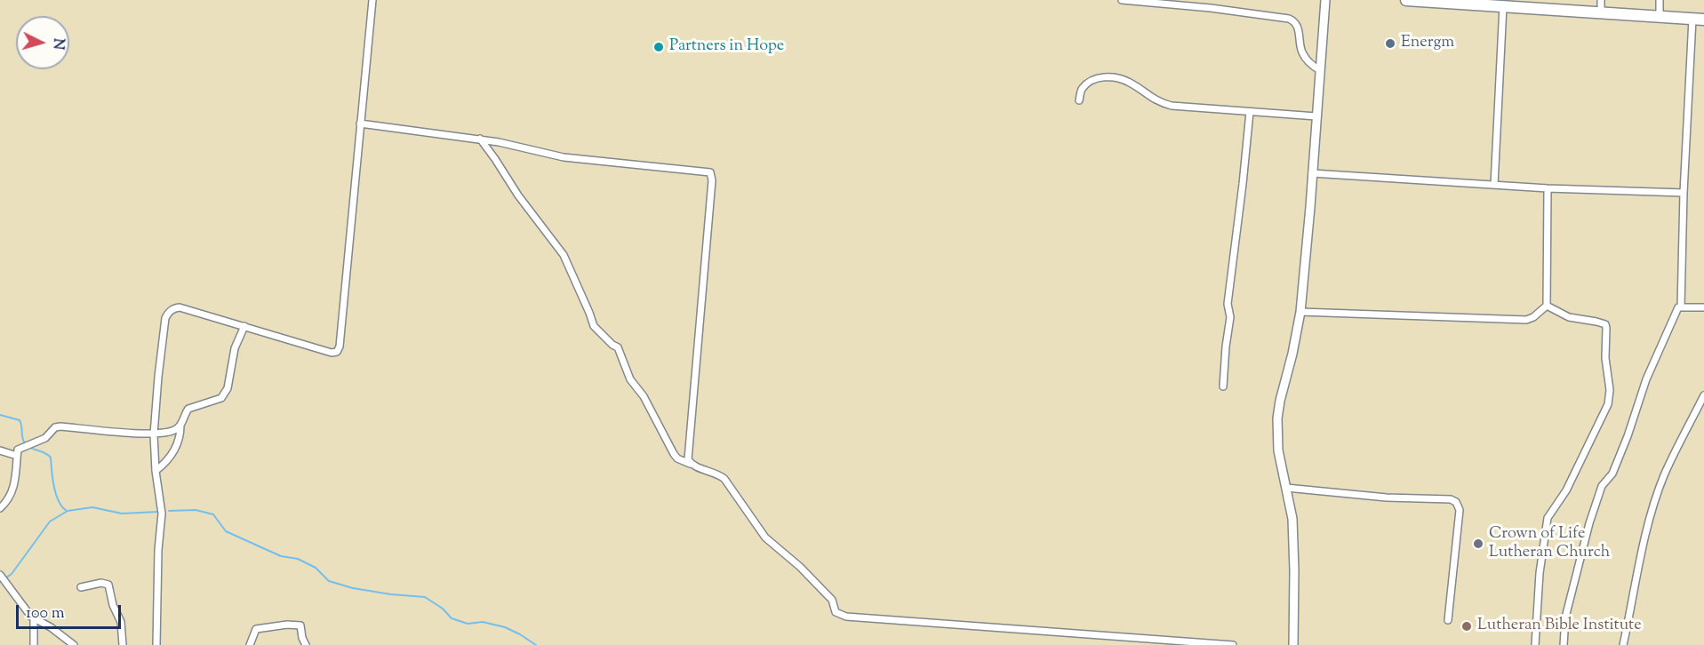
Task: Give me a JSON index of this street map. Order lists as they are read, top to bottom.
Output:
{
  "places": [
    "Energm",
    "Partners in Hope",
    "Crown of Life Lutheran Church",
    "Lutheran Bible Institute"
  ],
  "scale_bar": "100 m",
  "north": "right"
}
